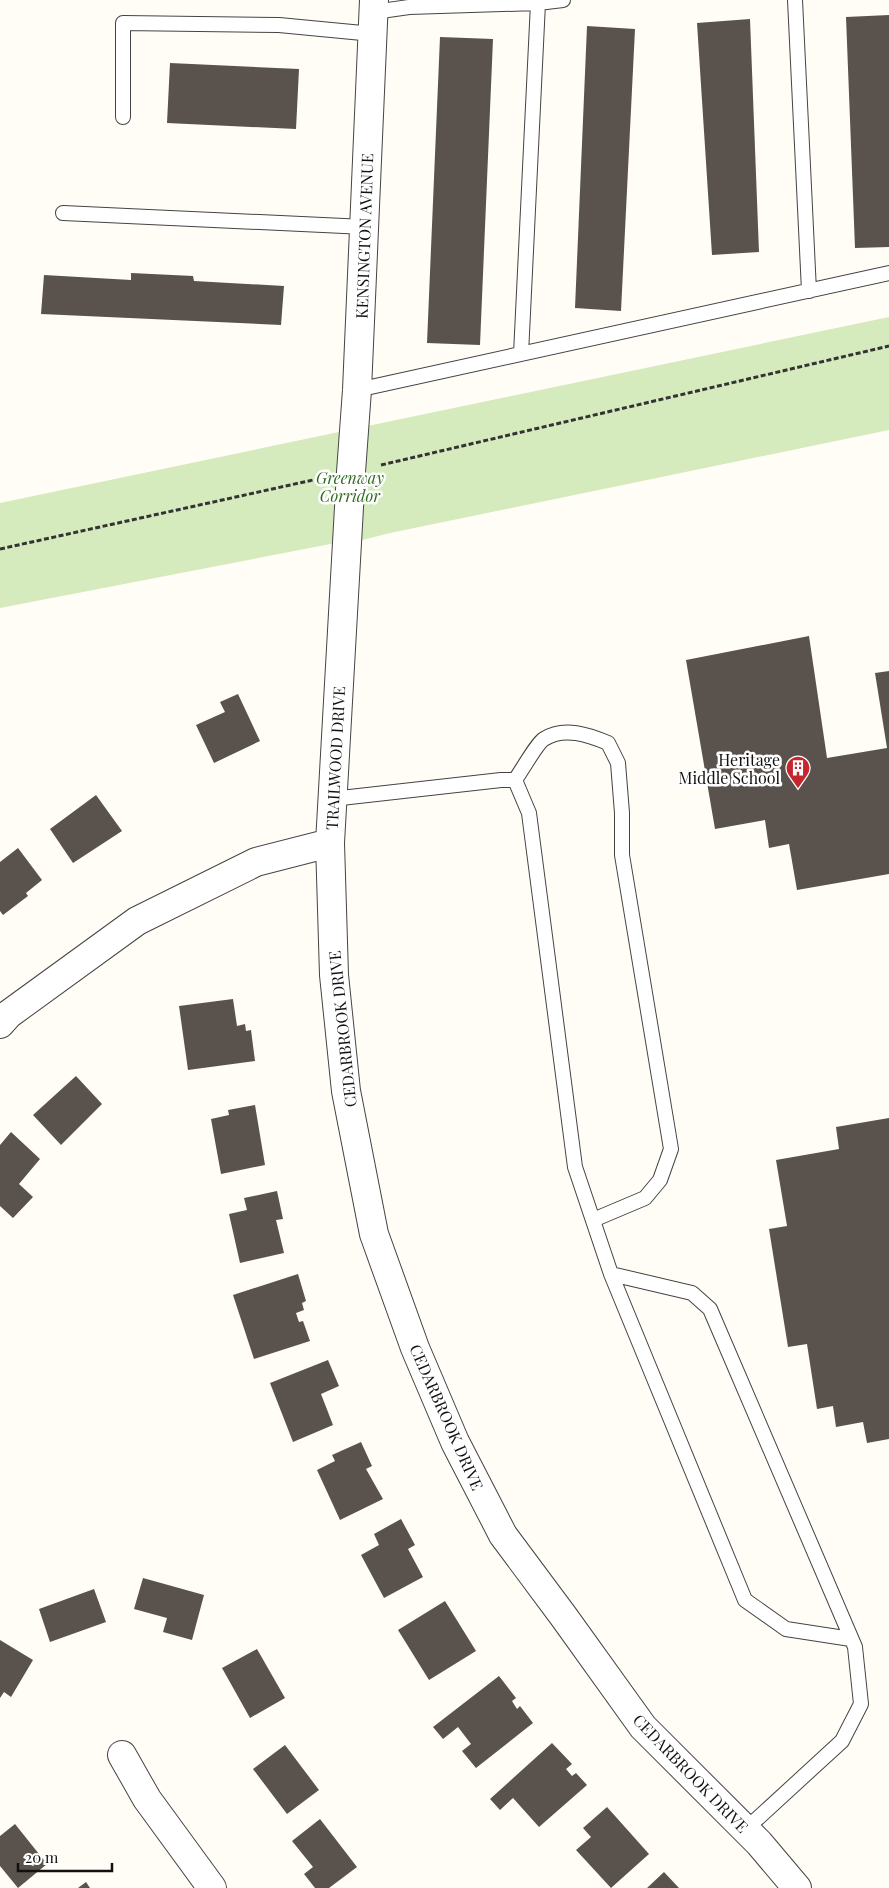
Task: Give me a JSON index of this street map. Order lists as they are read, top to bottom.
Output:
{
  "streets": {
    "street": ["KENSINGTON AVENUE", "TRAILWOOD DRIVE", "CEDARBROOK DRIVE"]
  },
  "crossings": [
    ["KENSINGTON AVENUE", "TRAILWOOD DRIVE"],
    ["TRAILWOOD DRIVE", "CEDARBROOK DRIVE"]
  ],
  "parks": ["Greenway Corridor"],
  "places": {
    "building": ["Heritage Middle School"]
  },
  "scale_bar": "20 m"
}
